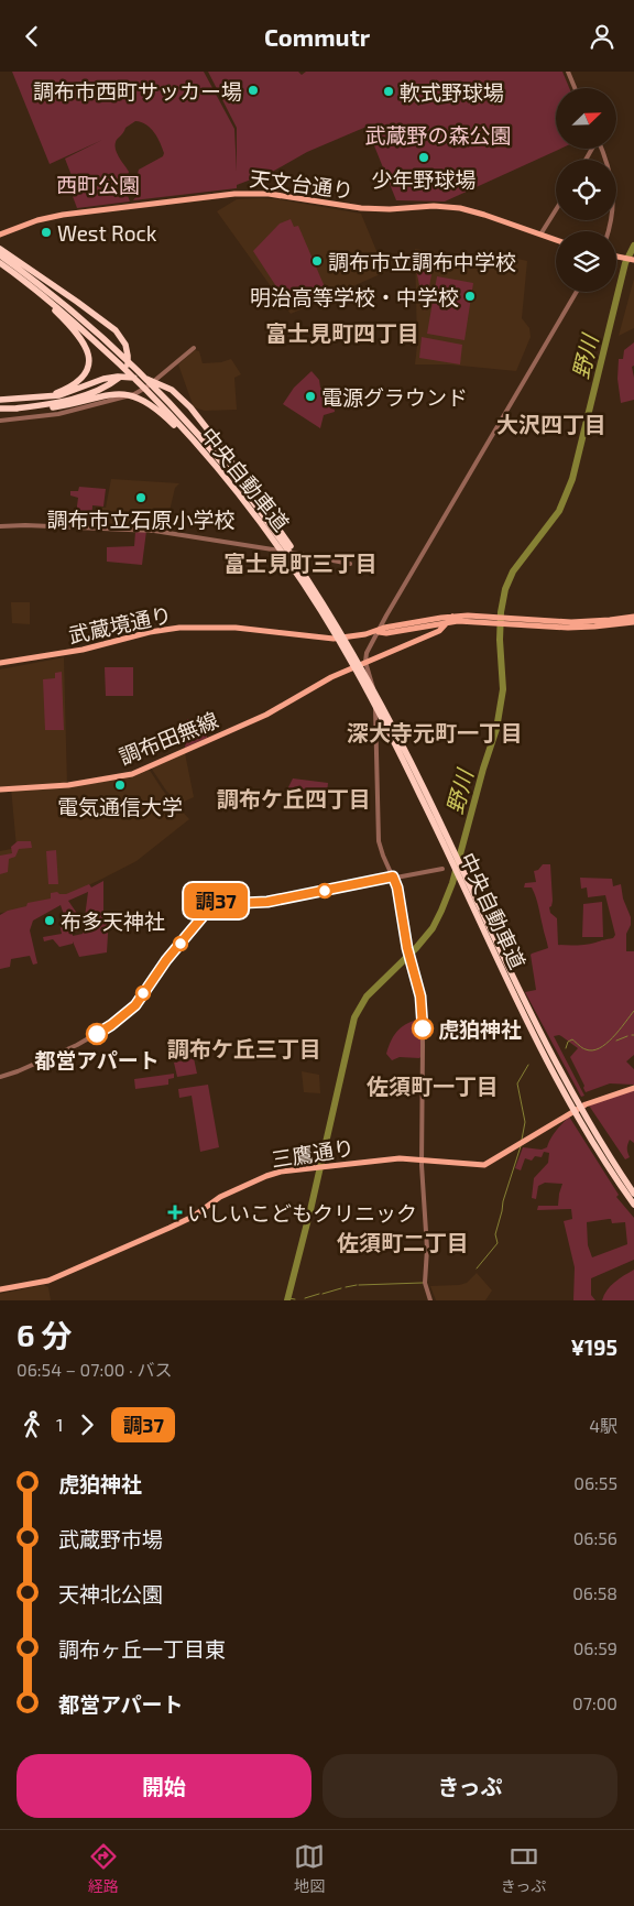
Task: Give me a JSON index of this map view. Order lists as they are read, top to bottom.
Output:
{
  "streets": {
    "highway": ["中央自動車道"],
    "main road": [
      "天文台通り",
      "武蔵境通り",
      "調布田無線",
      "三鷹通り"
    ]
  },
  "crossings": [
    ["中央自動車道", "調布田無線"],
    ["武蔵境通り", "調布田無線"]
  ],
  "districts": [
    "富士見町四丁目",
    "大沢四丁目",
    "富士見町三丁目",
    "深大寺元町一丁目",
    "調布ケ丘四丁目",
    "調布ケ丘三丁目",
    "佐須町一丁目",
    "佐須町二丁目"
  ],
  "water": ["野川"],
  "parks": ["武蔵野の森公園", "西町公園"],
  "places": {
    "other": [
      "調布市西町サッカー場",
      "軟式野球場",
      "少年野球場",
      "West Rock",
      "調布市立調布中学校",
      "明治高等学校・中学校",
      "電源グラウンド",
      "調布市立石原小学校",
      "電気通信大学",
      "布多天神社",
      "虎狛神社",
      "都営アパート"
    ],
    "health": ["いしいこどもクリニック"]
  },
  "lines": ["bus line 調37"],
  "north": "top right",
  "page": {
    "header": "Commutr",
    "on_map": "調37",
    "heading": ["6 分", "06:54 – 07:00 · バス", "¥195"],
    "legs": ["1", "調37", "4駅"],
    "list": [
      {
        "name": "虎狛神社",
        "value": "06:55"
      },
      {
        "name": "武蔵野市場",
        "value": "06:56"
      },
      {
        "name": "天神北公園",
        "value": "06:58"
      },
      {
        "name": "調布ヶ丘一丁目東",
        "value": "06:59"
      },
      {
        "name": "都営アパート",
        "value": "07:00"
      }
    ],
    "buttons": ["開始", "きっぷ"],
    "tabs": ["経路", "地図", "きっぷ"]
  }
}
